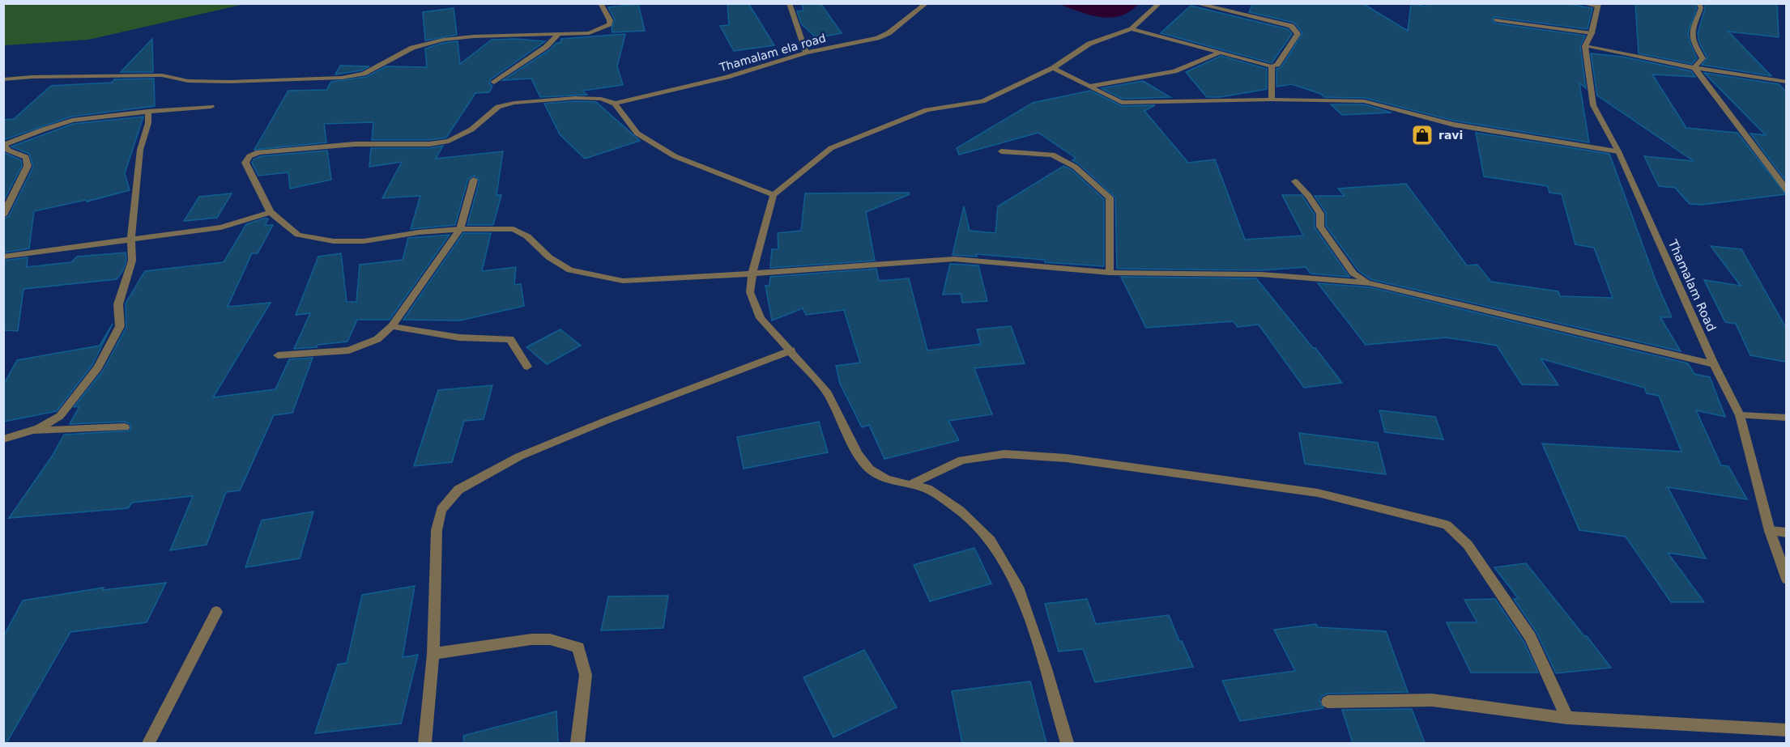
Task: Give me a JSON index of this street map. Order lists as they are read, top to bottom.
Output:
{
  "streets": {
    "street": ["Thamalam ela road", "Thamalam Road"]
  },
  "places": {
    "shop": ["ravi"]
  }
}
